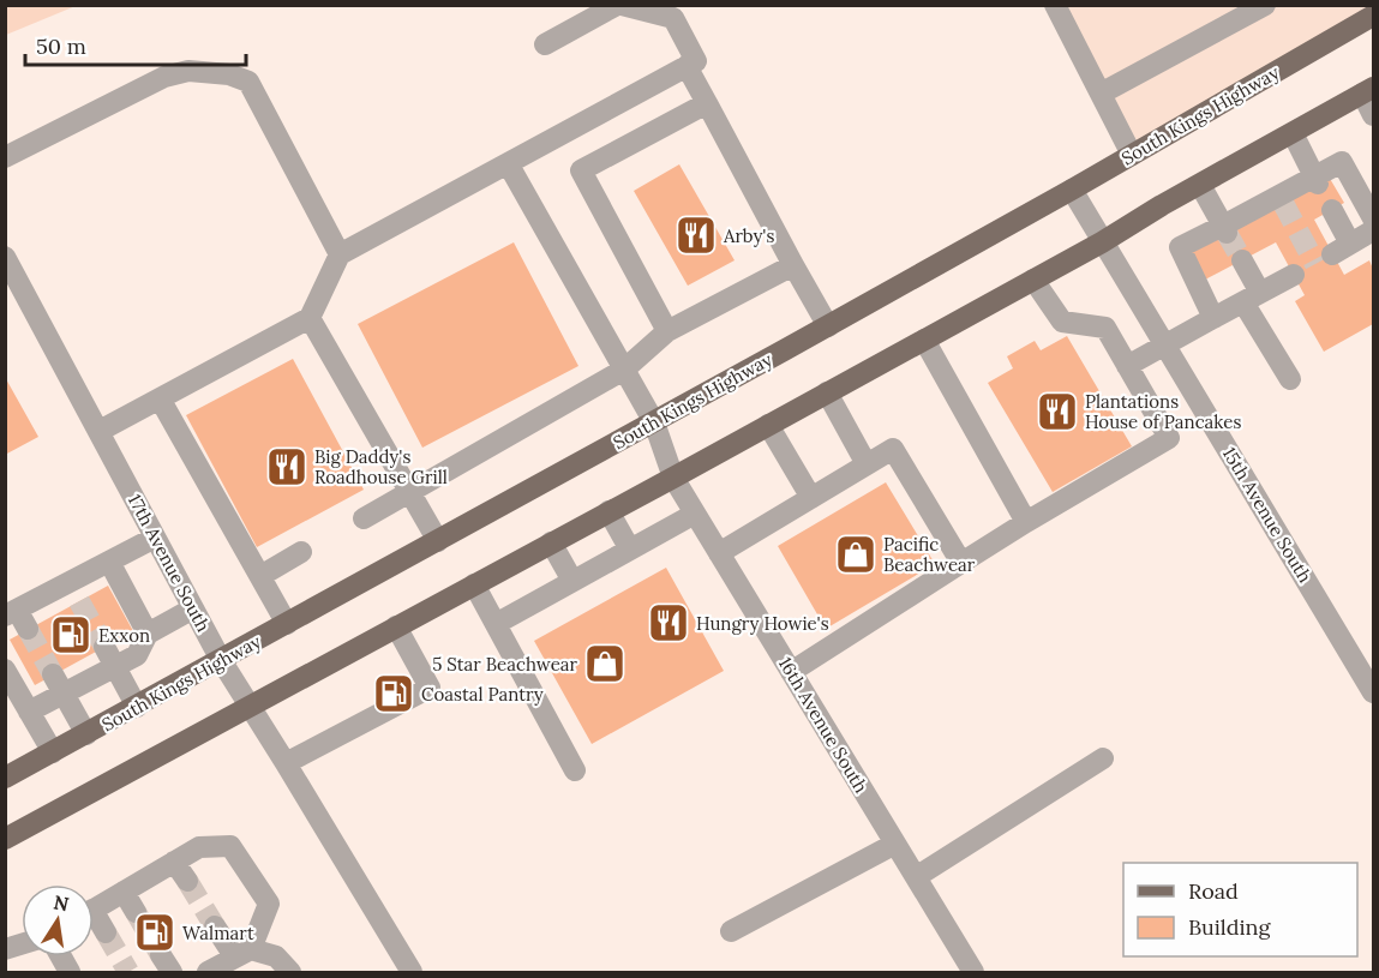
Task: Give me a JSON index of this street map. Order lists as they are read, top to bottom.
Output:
{
  "streets": {
    "main road": ["South Kings Highway"],
    "street": ["15th Avenue South", "17th Avenue South", "16th Avenue South"]
  },
  "crossings": [
    ["South Kings Highway", "15th Avenue South"],
    ["South Kings Highway", "17th Avenue South"],
    ["South Kings Highway", "16th Avenue South"]
  ],
  "places": {
    "restaurant": [
      "Arby's",
      "Plantations House of Pancakes",
      "Big Daddy's Roadhouse Grill",
      "Hungry Howie's"
    ],
    "shop": ["Pacific Beachwear", "5 Star Beachwear"],
    "fuel station": ["Exxon", "Coastal Pantry", "Walmart"]
  },
  "legend": ["Road", "Building"],
  "scale_bar": "50 m",
  "north": "top"
}
